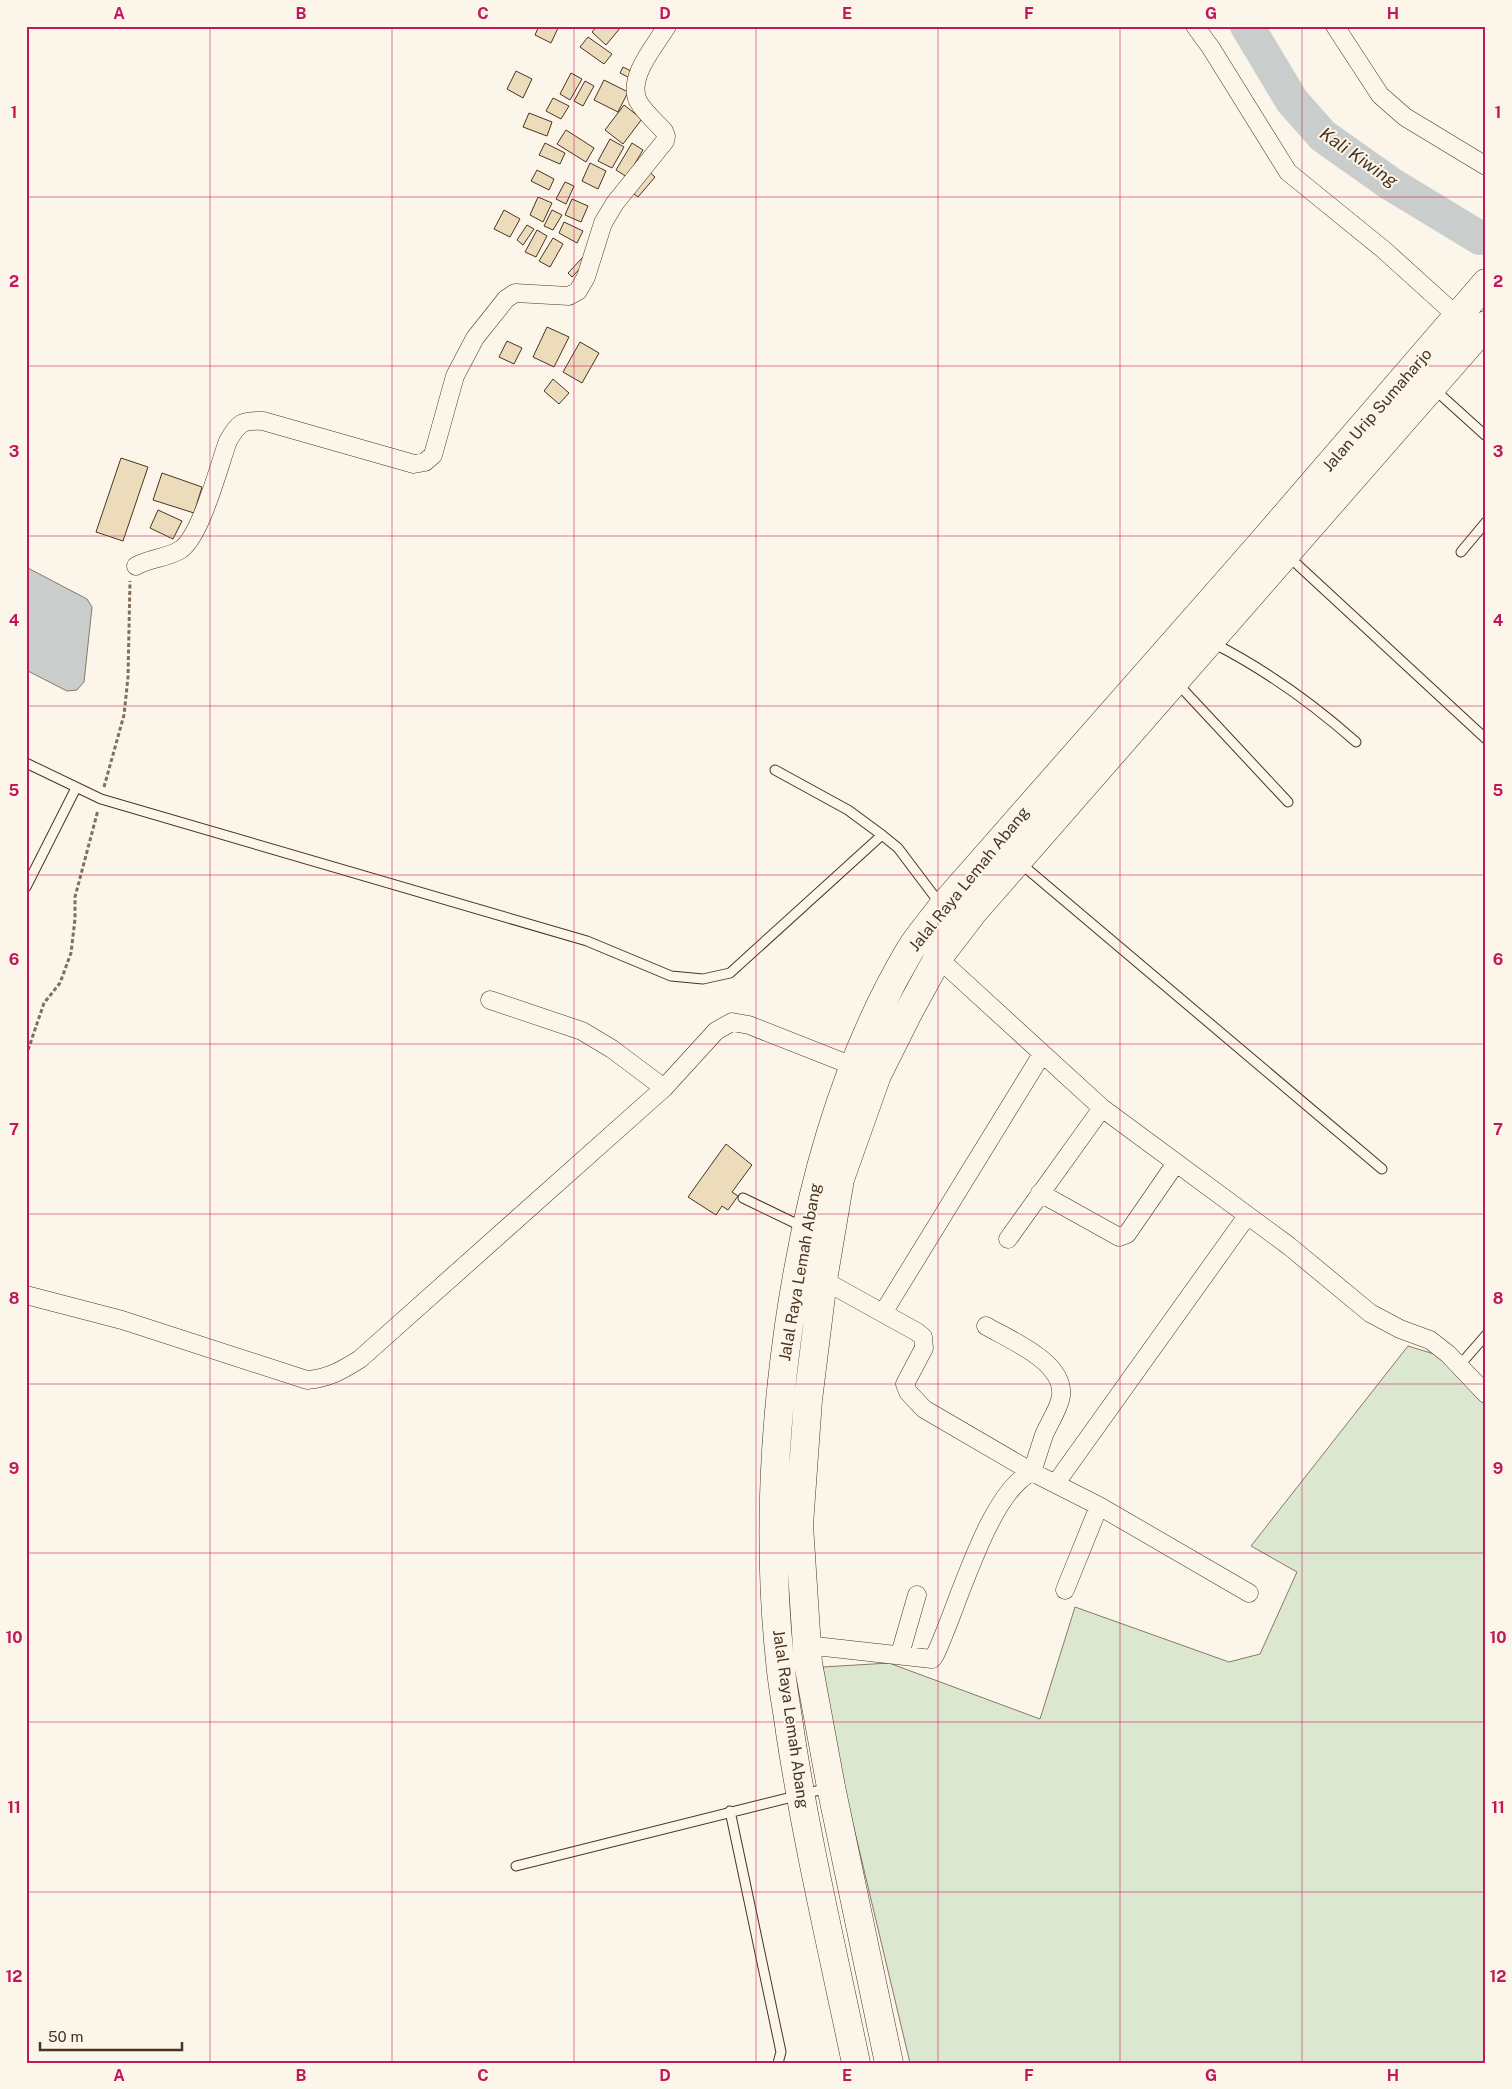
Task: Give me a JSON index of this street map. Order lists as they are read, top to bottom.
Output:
{
  "streets": {
    "highway": ["Jalan Urip Sumaharjo", "Jalal Raya Lemah Abang"]
  },
  "crossings": [
    ["Jalan Urip Sumaharjo", "Jalal Raya Lemah Abang"]
  ],
  "water": ["Kali Kiwing"],
  "scale_bar": "50 m",
  "grid": {
    "columns": [
      "A",
      "B",
      "C",
      "D",
      "E",
      "F",
      "G",
      "H"
    ],
    "rows": [
      "1",
      "2",
      "3",
      "4",
      "5",
      "6",
      "7",
      "8",
      "9",
      "10",
      "11",
      "12"
    ]
  }
}
